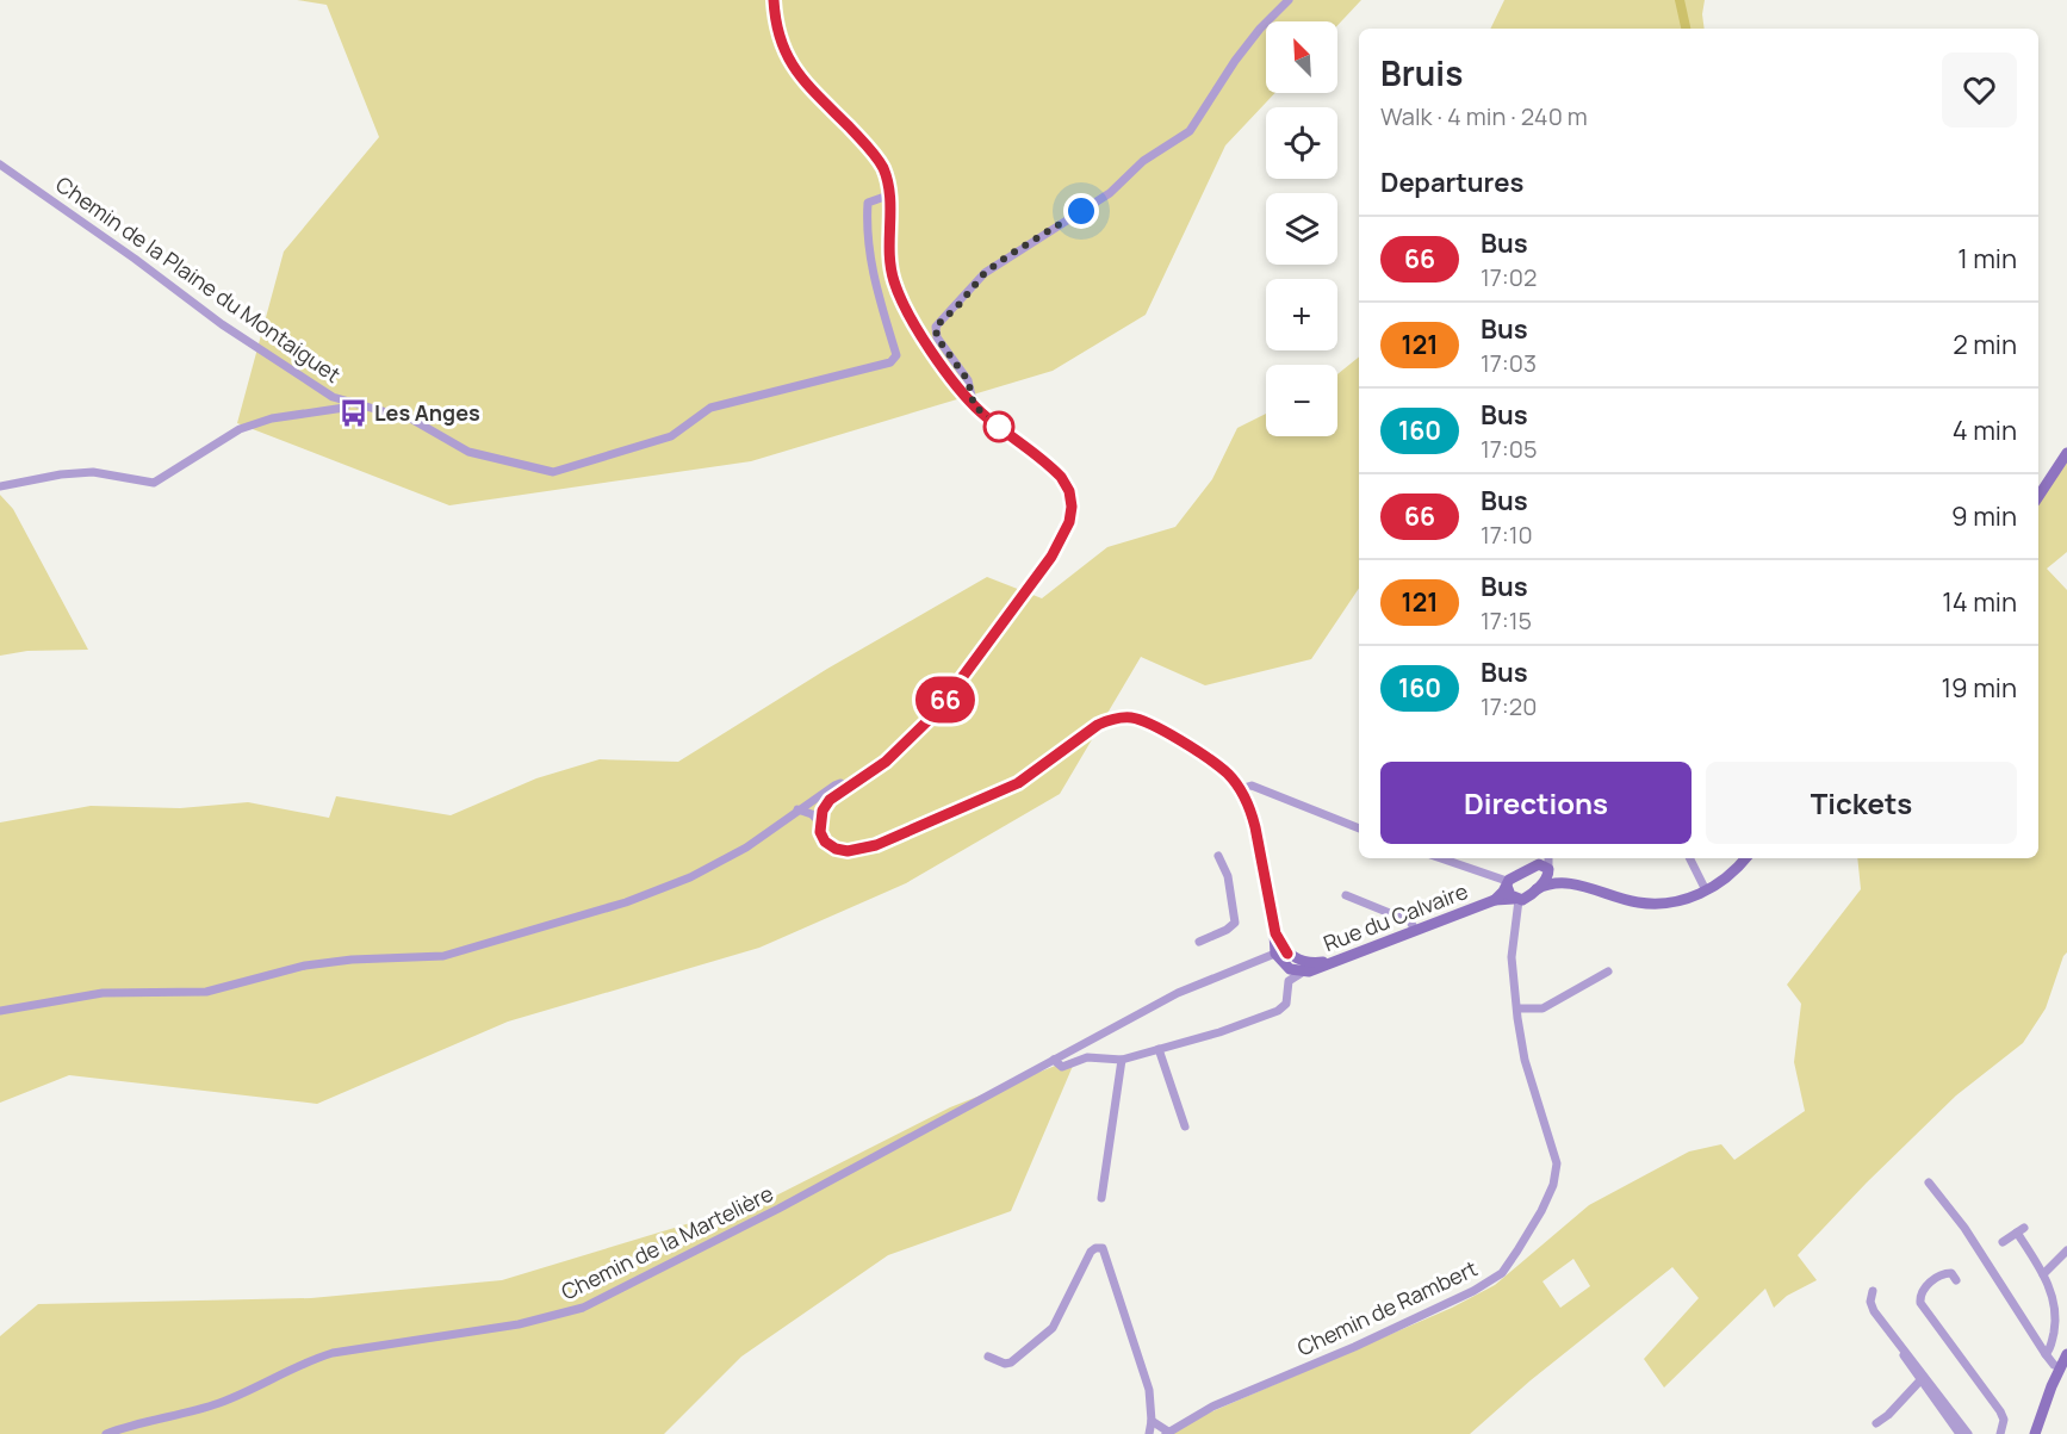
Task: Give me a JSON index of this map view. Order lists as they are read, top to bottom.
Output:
{
  "streets": {
    "street": [
      "Chemin de la Plaine du Montaiguet",
      "Rue du Calvaire",
      "Chemin de la Martelière",
      "Chemin de Rambert"
    ]
  },
  "crossings": [
    ["Rue du Calvaire", "Chemin de la Martelière"],
    ["Rue du Calvaire", "Chemin de Rambert"]
  ],
  "places": {
    "bus stop": ["Les Anges"]
  },
  "lines": ["bus line 66"],
  "north": "top left",
  "page": {
    "on_map": "66",
    "map_buttons": ["+", "−"],
    "heading": [
      ["Bruis", "Walk · 4 min · 240 m"],
      "Departures"
    ],
    "list": [
      {
        "mark": "66",
        "name": "Bus",
        "note": "17:02",
        "value": "1 min"
      },
      {
        "mark": "121",
        "name": "Bus",
        "note": "17:03",
        "value": "2 min"
      },
      {
        "mark": "160",
        "name": "Bus",
        "note": "17:05",
        "value": "4 min"
      },
      {
        "mark": "66",
        "name": "Bus",
        "note": "17:10",
        "value": "9 min"
      },
      {
        "mark": "121",
        "name": "Bus",
        "note": "17:15",
        "value": "14 min"
      },
      {
        "mark": "160",
        "name": "Bus",
        "note": "17:20",
        "value": "19 min"
      }
    ],
    "buttons": ["Directions", "Tickets"]
  }
}
